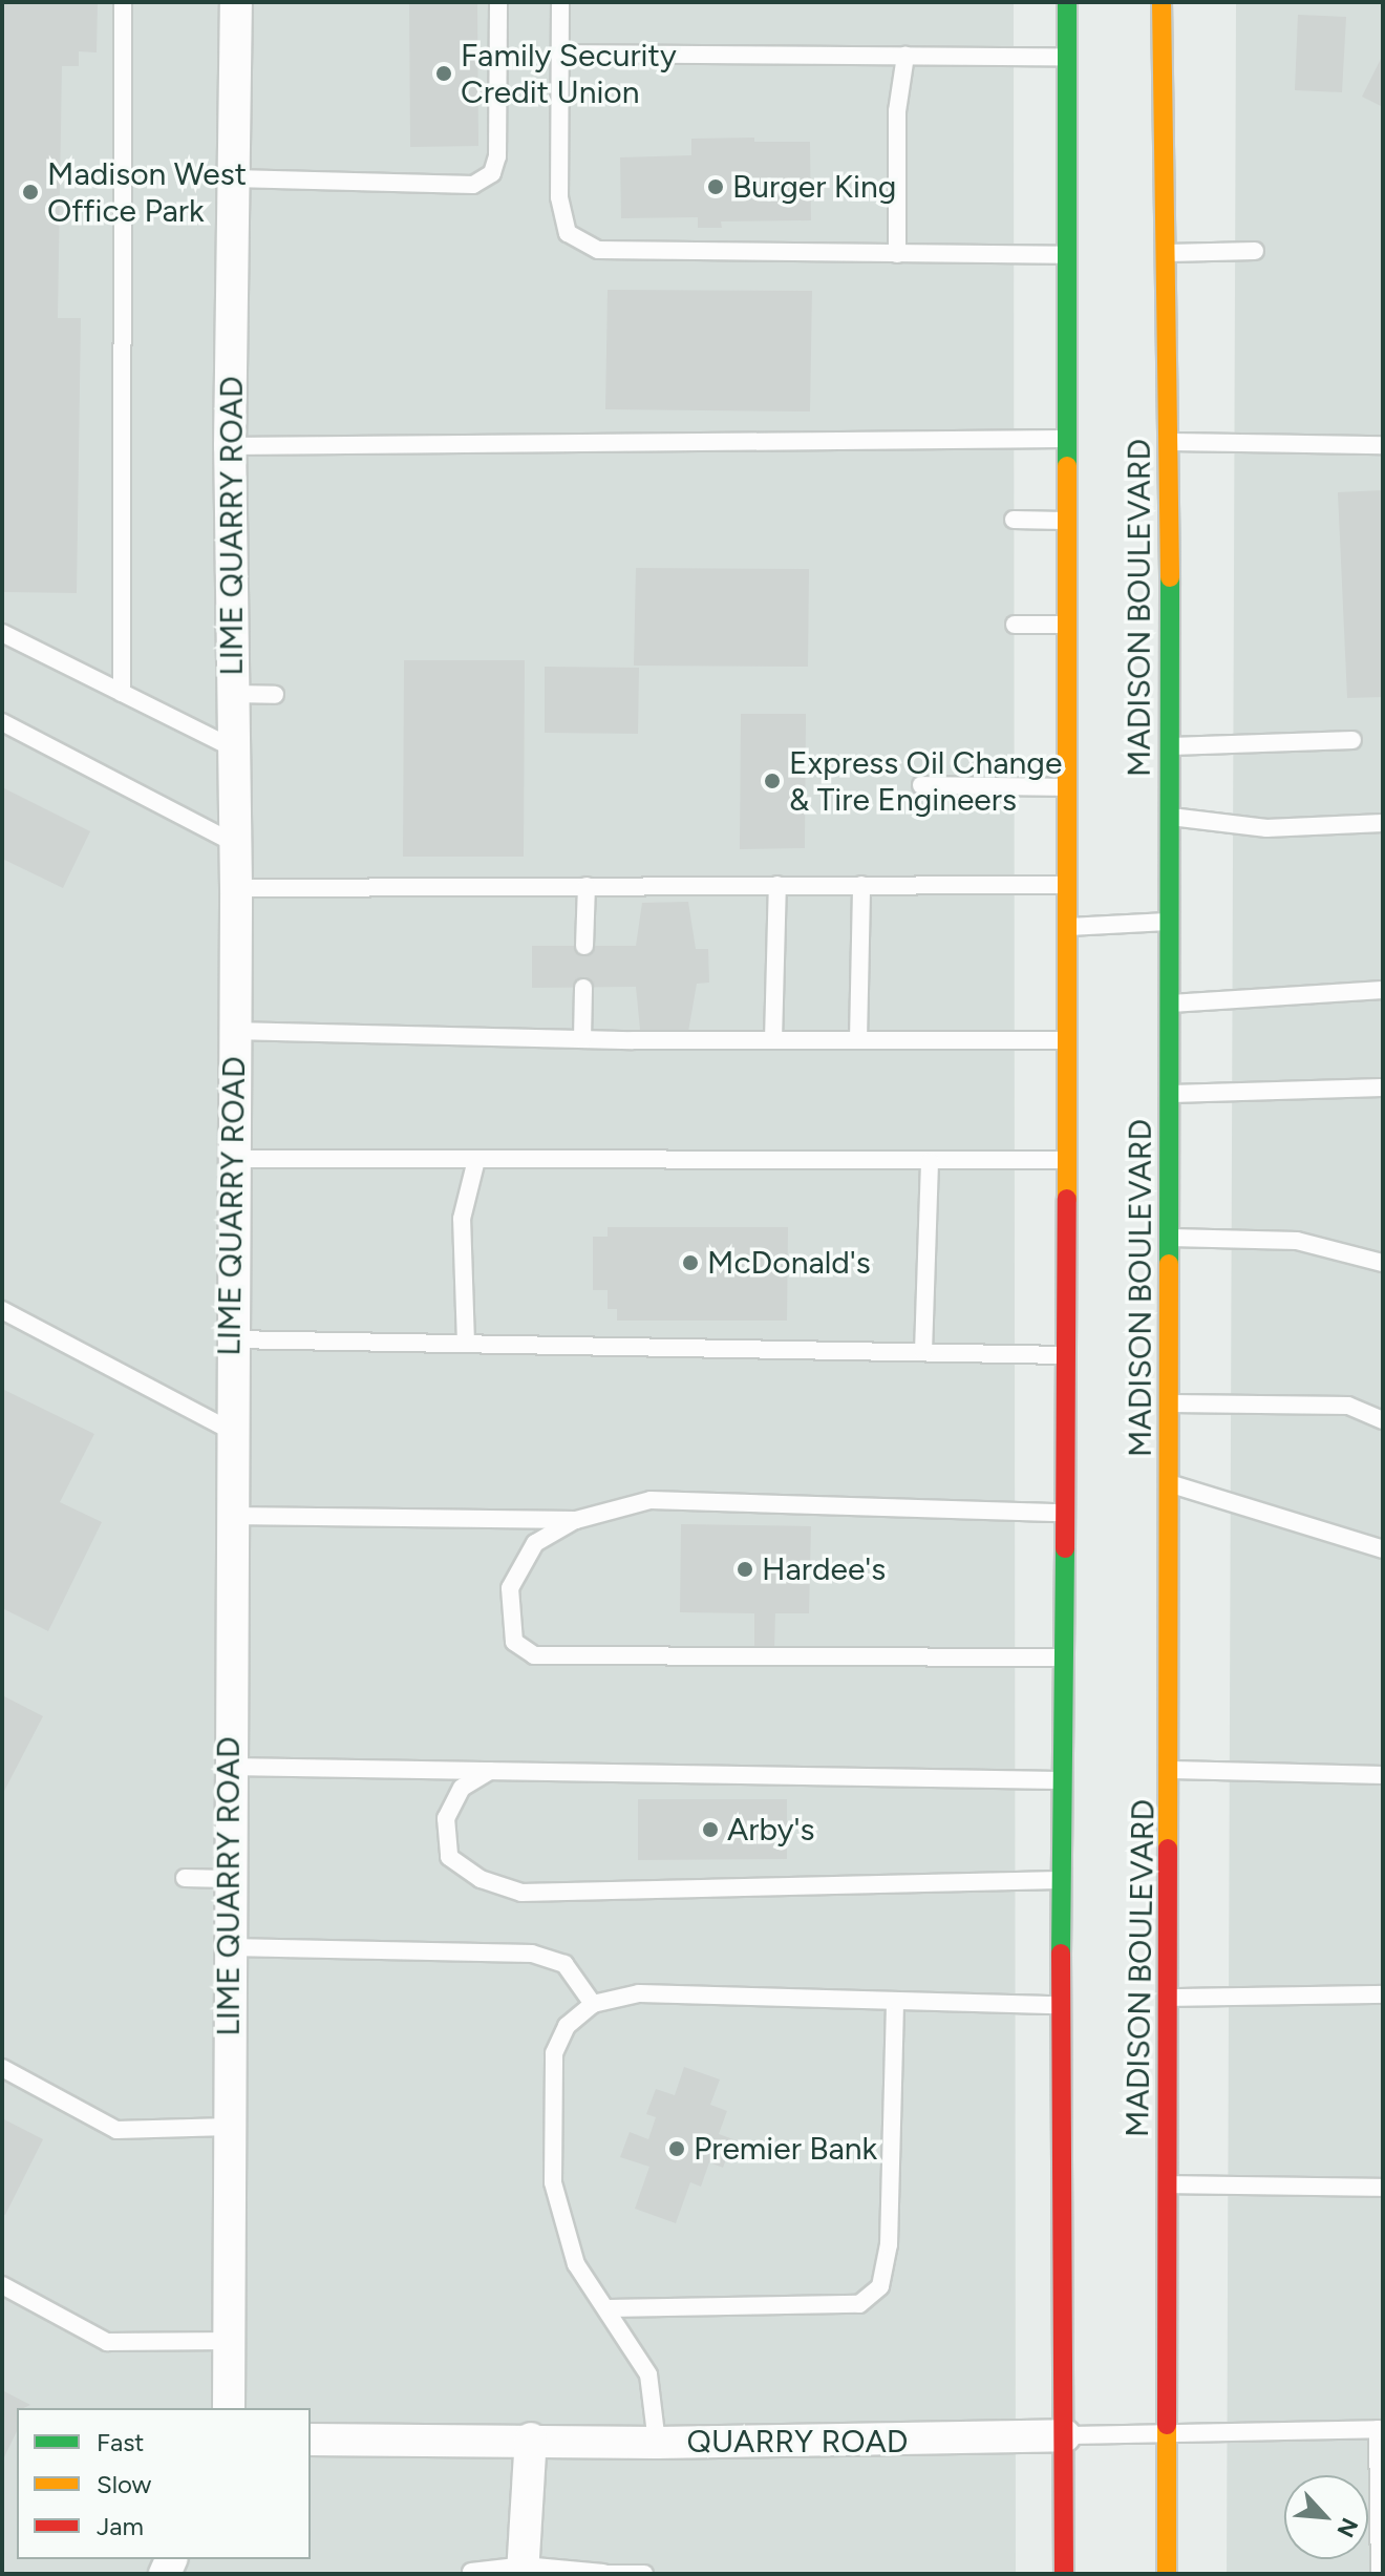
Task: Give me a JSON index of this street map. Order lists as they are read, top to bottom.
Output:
{
  "streets": {
    "main road": ["MADISON BOULEVARD"],
    "street": ["LIME QUARRY ROAD", "QUARRY ROAD"]
  },
  "places": [
    "Family Security Credit Union",
    "Burger King",
    "Madison West Office Park",
    "Express Oil Change & Tire Engineers",
    "McDonald's",
    "Hardee's",
    "Arby's",
    "Premier Bank"
  ],
  "legend": ["Fast", "Slow", "Jam"],
  "north": "bottom right"
}
